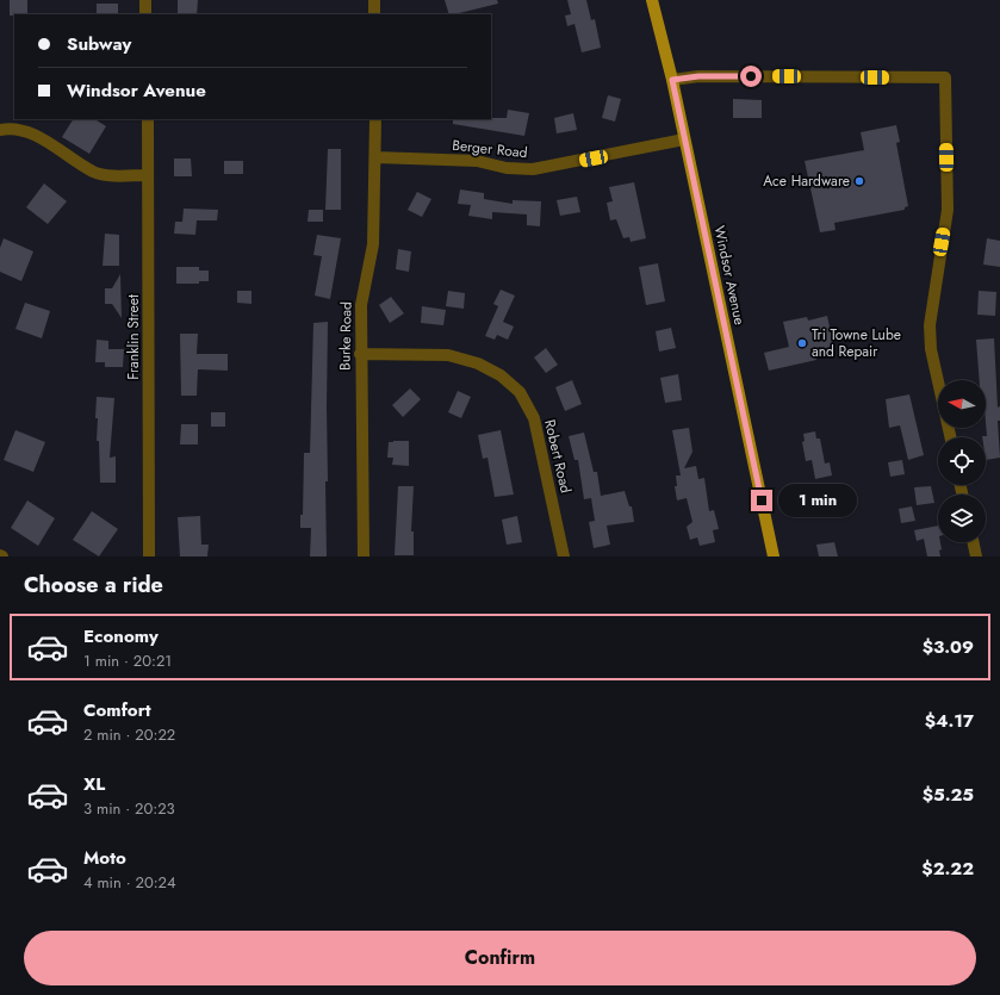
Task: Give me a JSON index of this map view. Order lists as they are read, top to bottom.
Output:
{
  "streets": {
    "main road": ["Windsor Avenue"],
    "street": [
      "Berger Road",
      "Burke Road",
      "Franklin Street",
      "Robert Road"
    ]
  },
  "crossings": [
    ["Berger Road", "Windsor Avenue"],
    ["Berger Road", "Burke Road"],
    ["Burke Road", "Robert Road"]
  ],
  "places": ["Ace Hardware", "Tri Towne Lube and Repair"],
  "north": "left",
  "page": {
    "banner": ["Subway", "Windsor Avenue"],
    "bubble": "1 min",
    "heading": "Choose a ride",
    "list": [
      {
        "name": "Economy",
        "note": "1 min · 20:21",
        "value": "$3.09"
      },
      {
        "name": "Comfort",
        "note": "2 min · 20:22",
        "value": "$4.17"
      },
      {
        "name": "XL",
        "note": "3 min · 20:23",
        "value": "$5.25"
      },
      {
        "name": "Moto",
        "note": "4 min · 20:24",
        "value": "$2.22"
      }
    ],
    "buttons": "Confirm"
  }
}
